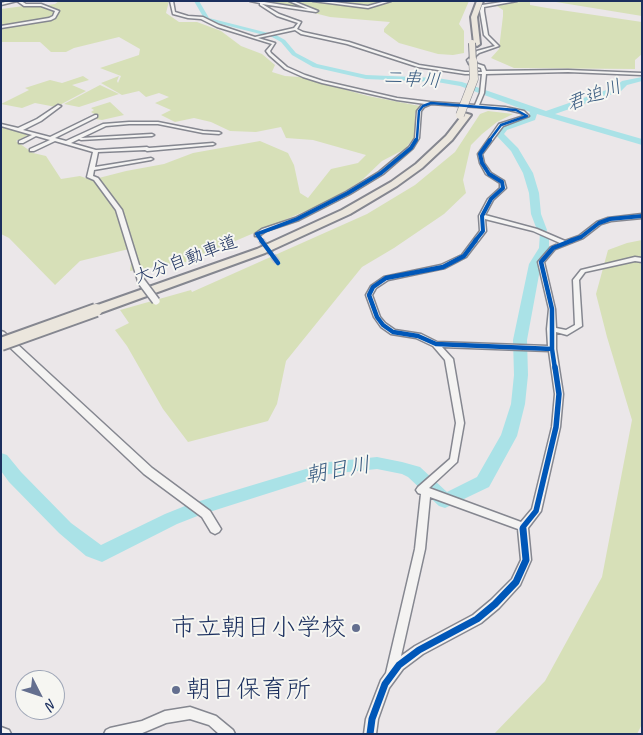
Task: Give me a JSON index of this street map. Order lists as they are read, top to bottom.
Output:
{
  "streets": {
    "highway": ["大分自動車道"]
  },
  "water": ["二串川", "君迫川", "朝日川"],
  "places": ["市立朝日小学校", "朝日保育所"],
  "north": "bottom right"
}
